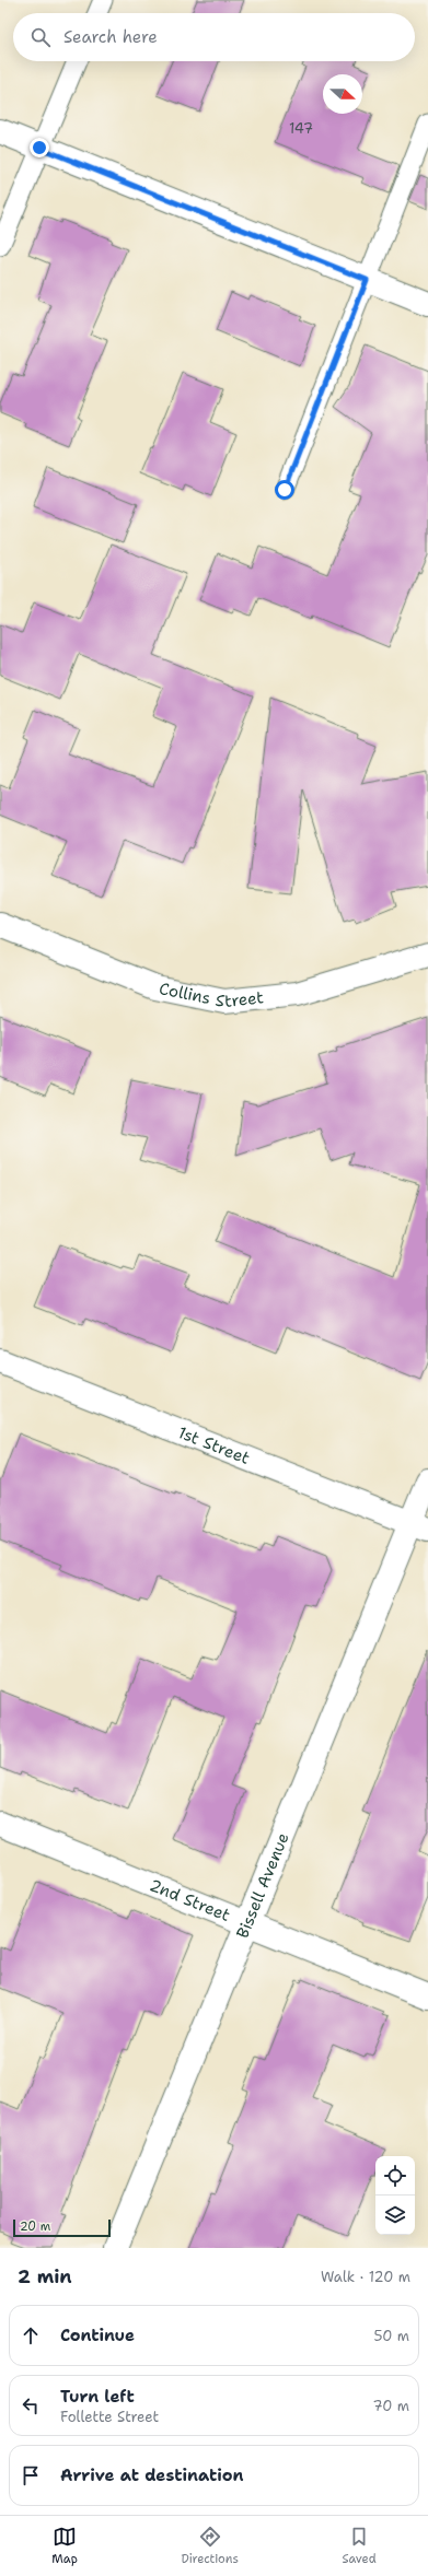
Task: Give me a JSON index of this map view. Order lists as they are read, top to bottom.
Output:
{
  "streets": {
    "street": [
      "Collins Street",
      "1st Street",
      "Bissell Avenue",
      "2nd Street"
    ]
  },
  "crossings": [
    ["1st Street", "Bissell Avenue"],
    ["Bissell Avenue", "2nd Street"]
  ],
  "house_numbers": ["147"],
  "scale_bar": "20 m",
  "north": "right",
  "page": {
    "search": "Search here",
    "scale": "20 m",
    "heading": ["2 min", "Walk · 120 m"],
    "list": [
      ["Continue", "50 m"],
      ["Turn left", "Follette Street", "70 m"],
      "Arrive at destination"
    ],
    "nav": ["Map", "Directions", "Saved"]
  }
}
